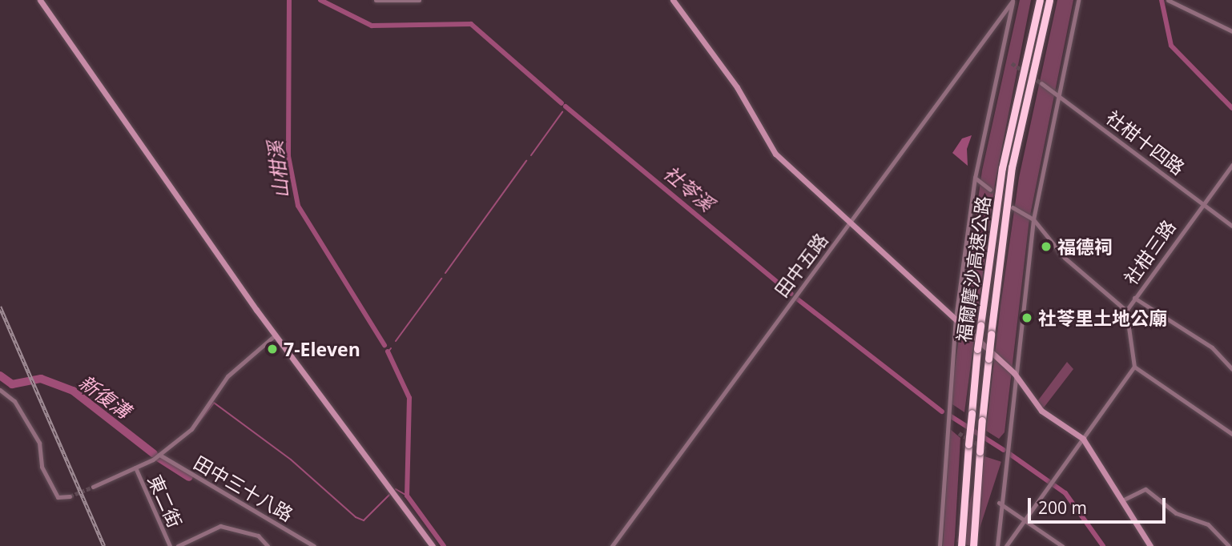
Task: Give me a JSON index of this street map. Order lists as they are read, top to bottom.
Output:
{
  "streets": {
    "highway": ["福爾摩沙高速公路"],
    "street": [
      "社柑十四路",
      "社柑三路",
      "田中五路",
      "田中三十八路",
      "東二街"
    ]
  },
  "crossings": [
    ["社柑十四路", "社柑三路"]
  ],
  "water": ["山柑溪", "社苓溪", "新復溝"],
  "places": ["福德祠", "社苓里土地公廟", "7-Eleven"],
  "scale_bar": "200 m"
}
